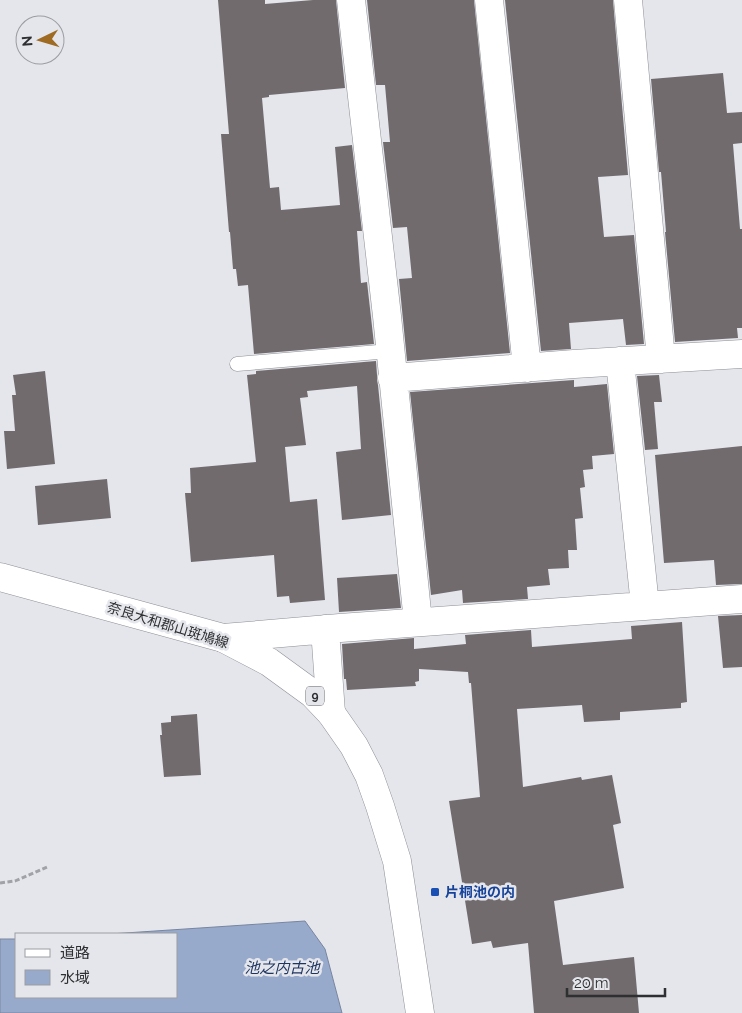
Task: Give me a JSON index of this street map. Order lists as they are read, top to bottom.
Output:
{
  "streets": {
    "street": ["奈良大和郡山斑鳩線", "9"]
  },
  "water": ["池之内古池"],
  "places": {
    "transit": ["片桐池の内"]
  },
  "legend": ["道路", "水域"],
  "scale_bar": "20 m",
  "north": "left"
}
